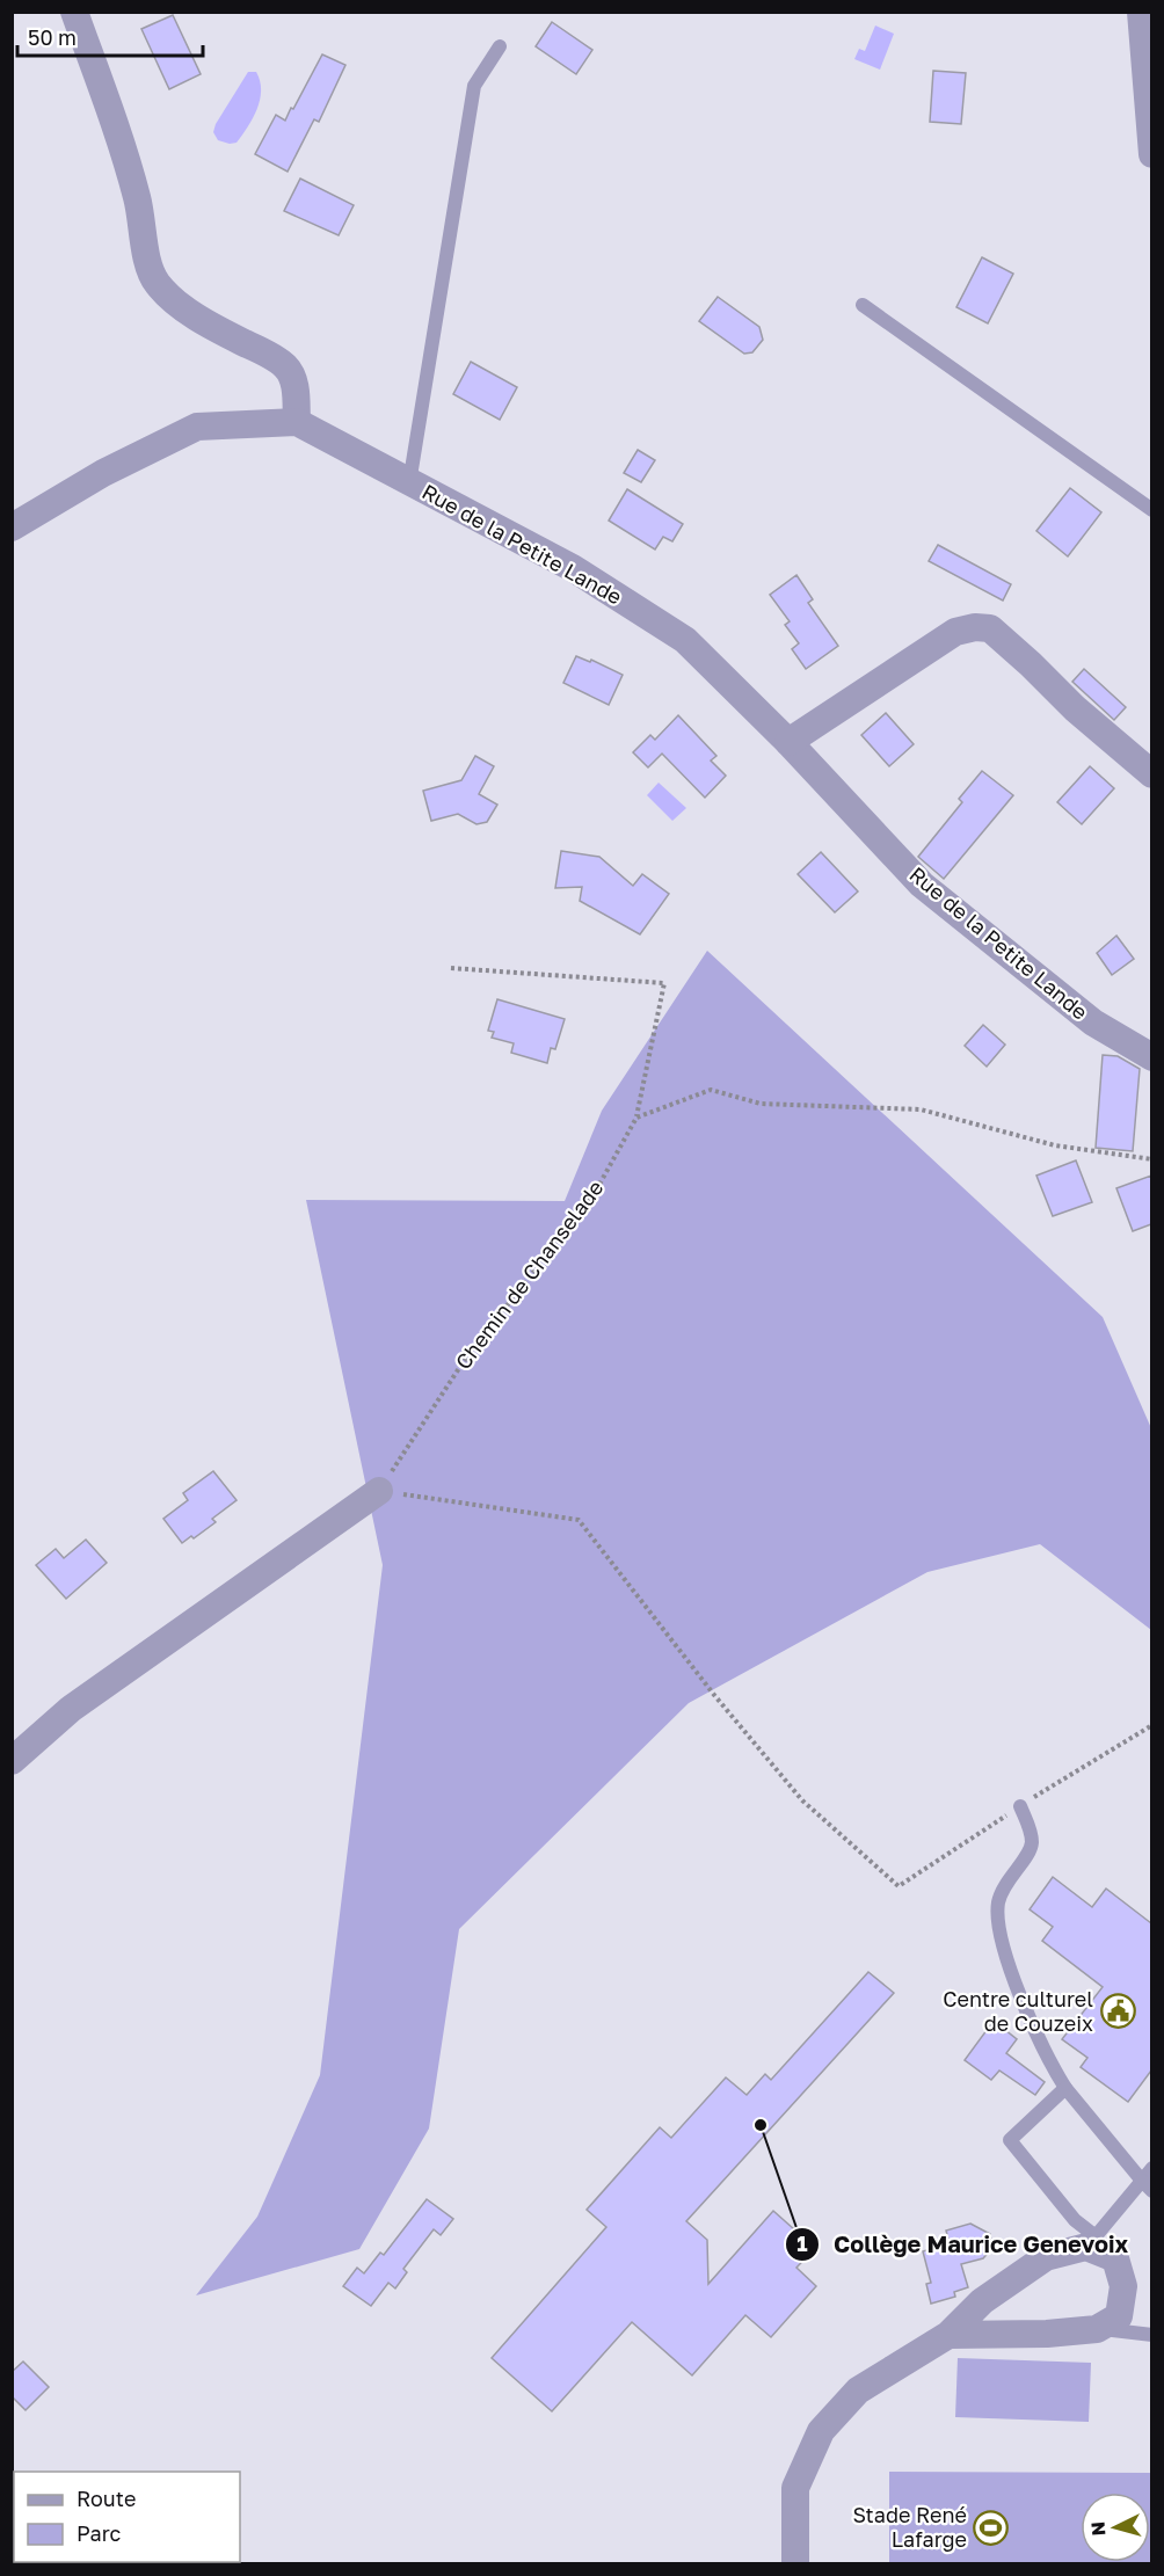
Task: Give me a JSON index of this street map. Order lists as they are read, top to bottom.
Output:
{
  "streets": {
    "street": ["Rue de la Petite Lande"],
    "path": ["Chemin de Chanselade"]
  },
  "places": {
    "public building": ["Centre culturel de Couzeix"],
    "other": ["Collège Maurice Genevoix"],
    "sports": ["Stade René Lafarge"]
  },
  "legend": ["Route", "Parc"],
  "scale_bar": "50 m",
  "north": "left"
}
